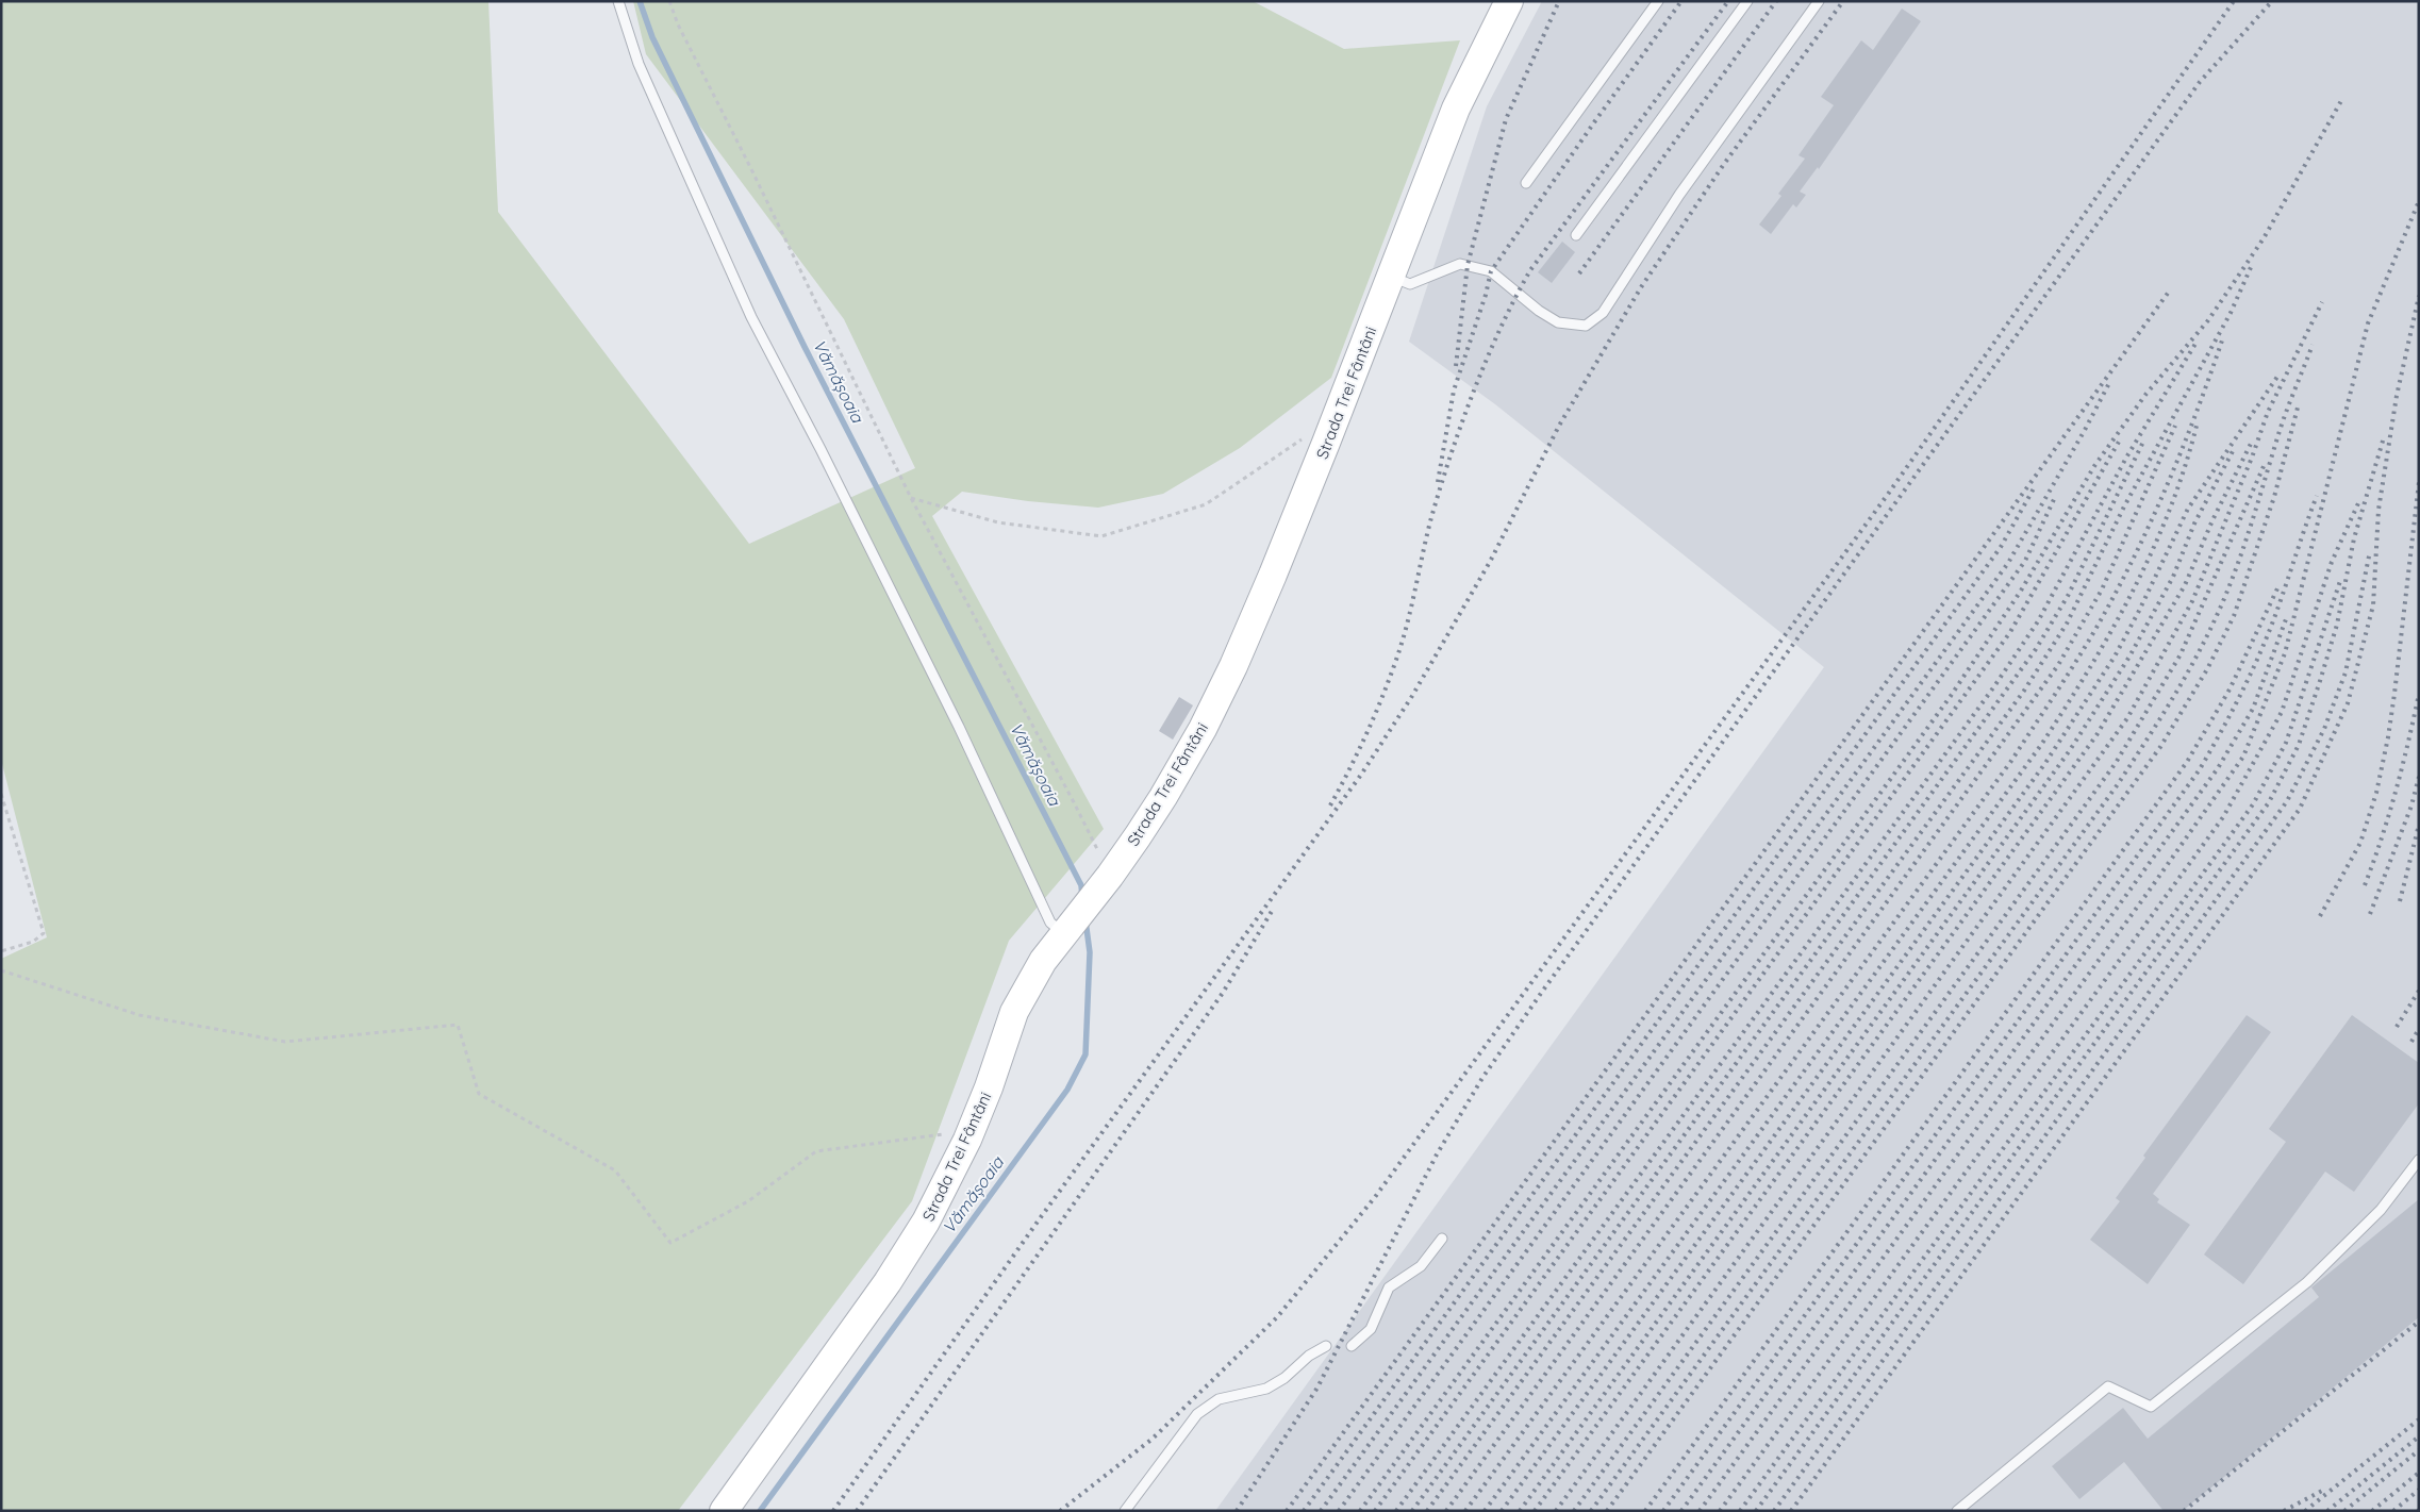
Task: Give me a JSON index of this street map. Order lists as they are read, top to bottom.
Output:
{
  "streets": {
    "main road": ["Strada Trei Fântâni"]
  },
  "water": ["Vămășoaia"]
}
